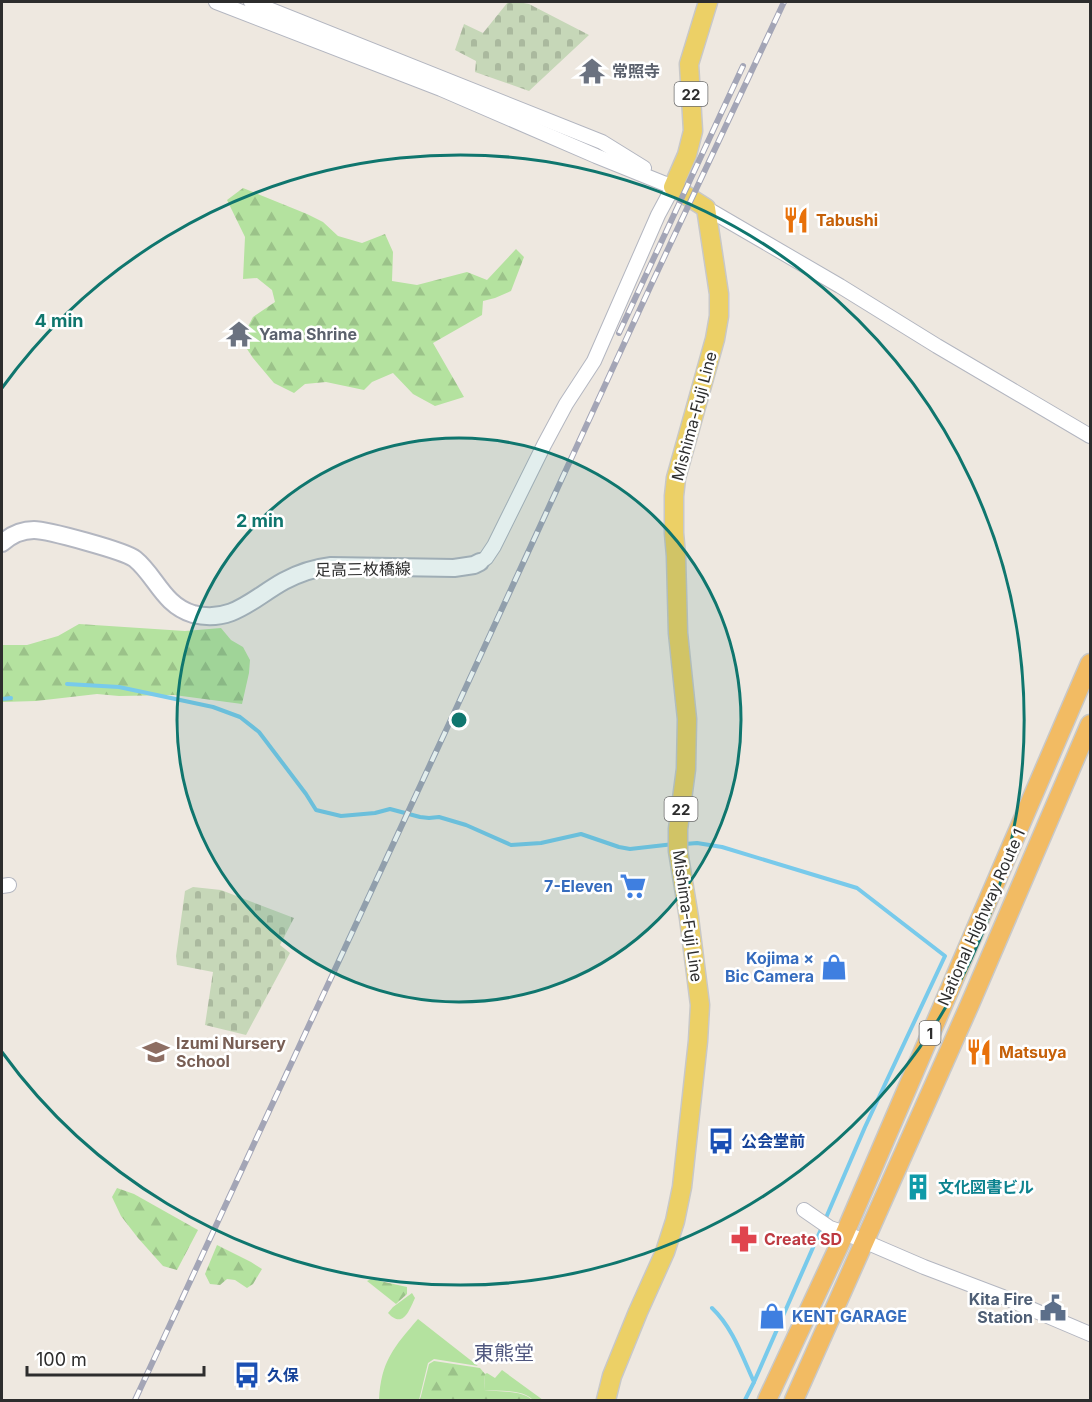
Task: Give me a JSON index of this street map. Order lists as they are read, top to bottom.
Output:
{
  "streets": {
    "highway": ["National Highway Route 1", "1"],
    "main road": ["22", "Mishima-Fuji Line", "足高三枚橋線"]
  },
  "districts": ["東熊堂"],
  "places": {
    "temple": ["常照寺", "Yama Shrine"],
    "restaurant": ["Tabushi", "Matsuya"],
    "supermarket": ["7-Eleven"],
    "shop": ["Kojima × Bic Camera", "KENT GARAGE"],
    "school or university": ["Izumi Nursery School"],
    "bus stop": ["公会堂前", "久保"],
    "building": ["文化図書ビル"],
    "pharmacy": ["Create SD"],
    "public building": ["Kita Fire Station"]
  },
  "scale_bar": "100 m",
  "rings": ["4 min", "2 min"]
}
